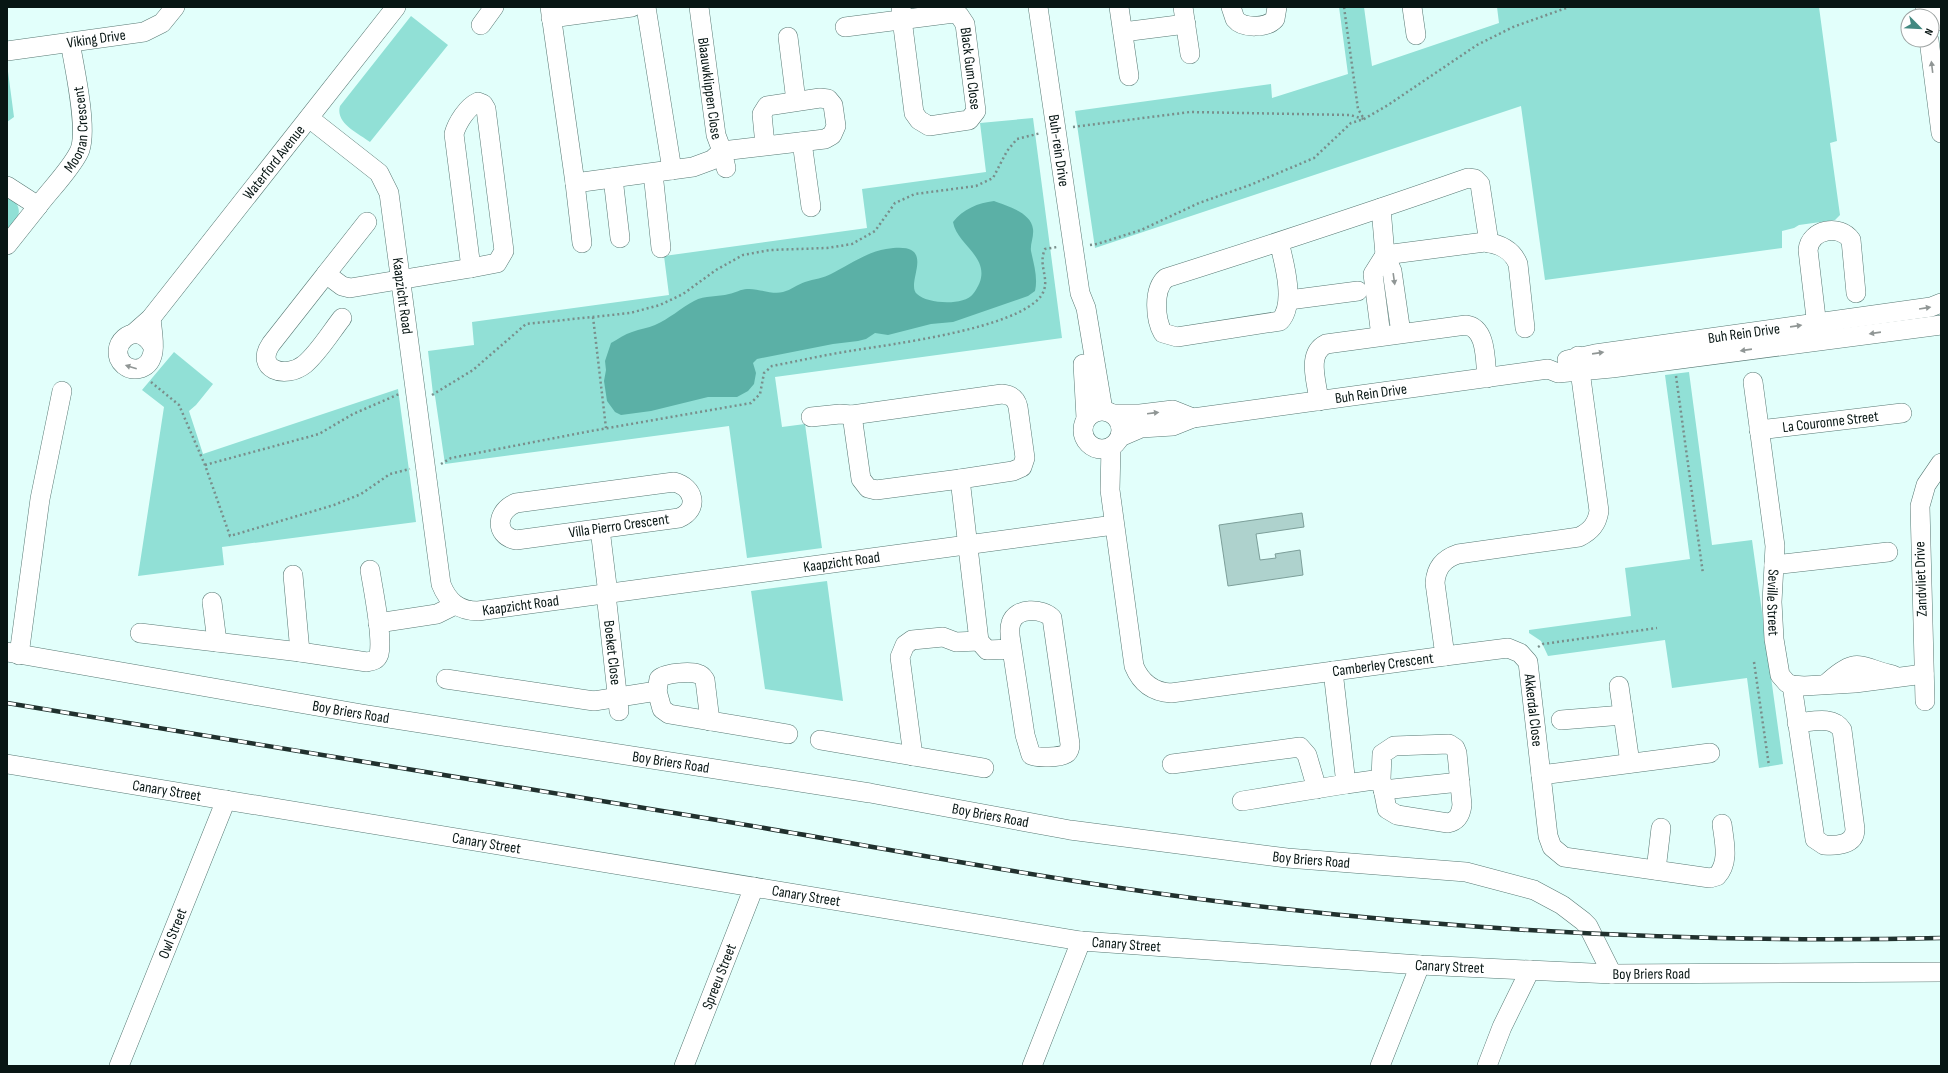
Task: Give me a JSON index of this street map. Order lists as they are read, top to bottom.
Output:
{
  "streets": {
    "street": [
      "Viking Drive",
      "Black Gum Close",
      "Blaauwklippen Close",
      "Moonan Crescent",
      "Buh-rein Drive",
      "Waterford Avenue",
      "Kaapzicht Road",
      "Buh Rein Drive",
      "La Couronne Street",
      "Villa Pierro Crescent",
      "Zandvliet Drive",
      "Seville Street",
      "Boeket Close",
      "Camberley Crescent",
      "Akkerdal Close",
      "Boy Briers Road",
      "Canary Street",
      "Owl Street",
      "Spreeu Street"
    ]
  },
  "crossings": [
    ["Viking Drive", "Moonan Crescent"],
    ["Buh-rein Drive", "Buh Rein Drive"],
    ["Buh-rein Drive", "Camberley Crescent"],
    ["Waterford Avenue", "Kaapzicht Road"],
    ["Kaapzicht Road", "Boeket Close"],
    ["Kaapzicht Road", "Camberley Crescent"],
    ["Buh Rein Drive", "Camberley Crescent"],
    ["La Couronne Street", "Seville Street"],
    ["Villa Pierro Crescent", "Boeket Close"],
    ["Camberley Crescent", "Akkerdal Close"],
    ["Boy Briers Road", "Canary Street"],
    ["Canary Street", "Owl Street"],
    ["Canary Street", "Spreeu Street"]
  ],
  "north": "bottom right"
}
